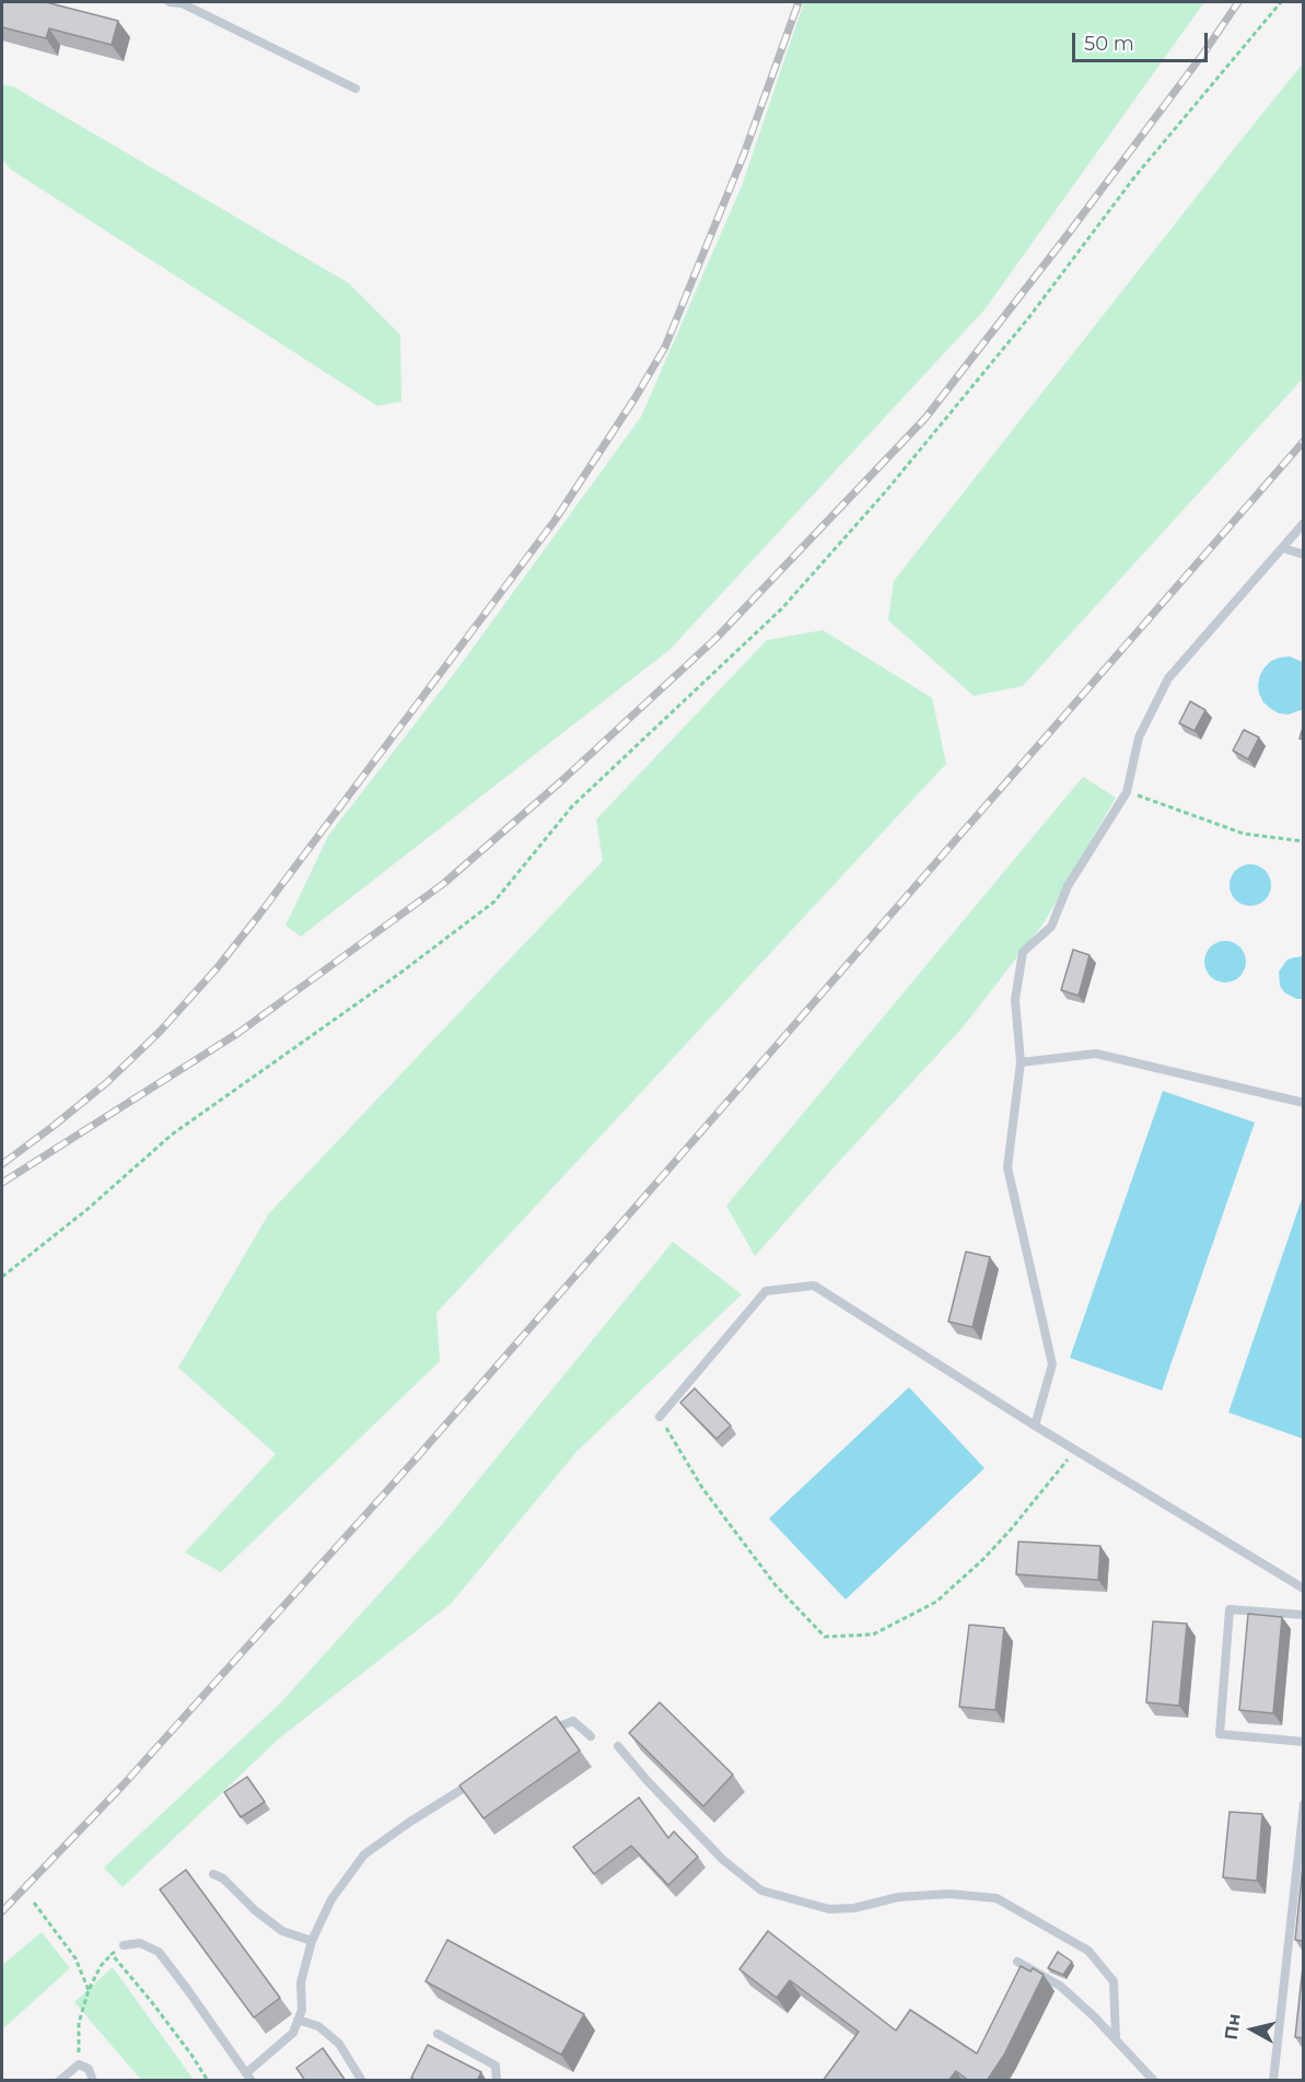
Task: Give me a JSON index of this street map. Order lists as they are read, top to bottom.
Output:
{
  "scale_bar": "50 m",
  "north": "left"
}
